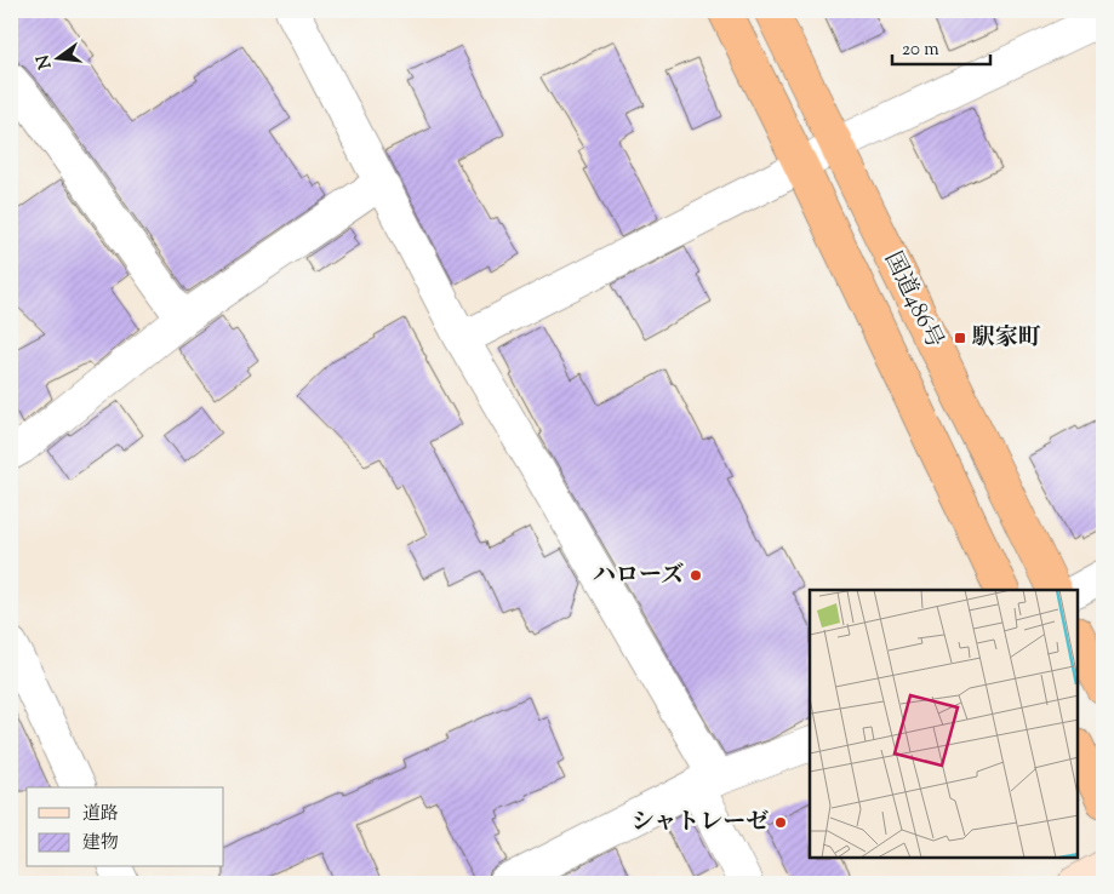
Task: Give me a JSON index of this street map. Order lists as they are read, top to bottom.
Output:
{
  "streets": {
    "highway": ["国道486号"]
  },
  "places": {
    "transit": ["駅家町"],
    "other": ["ハローズ", "シャトレーゼ"]
  },
  "legend": ["道路", "建物"],
  "scale_bar": "20 m",
  "north": "left"
}
